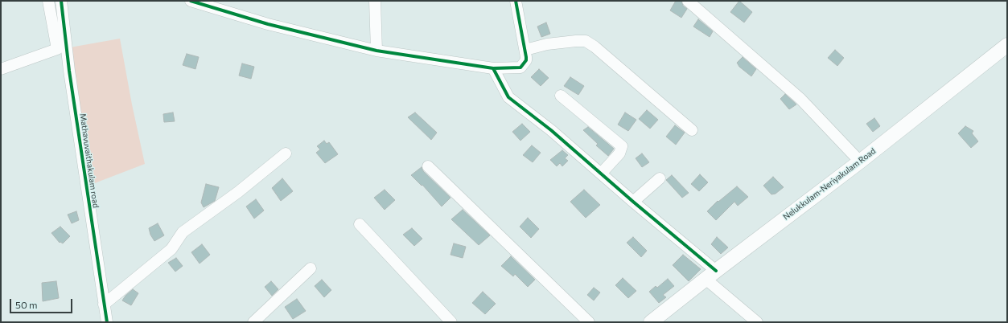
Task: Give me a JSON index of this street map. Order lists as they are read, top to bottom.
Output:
{
  "streets": {
    "main road": ["Nelukkulam-Neriyakulam Road"],
    "street": ["Mathavuvaithakulam road"]
  },
  "scale_bar": "50 m"
}
